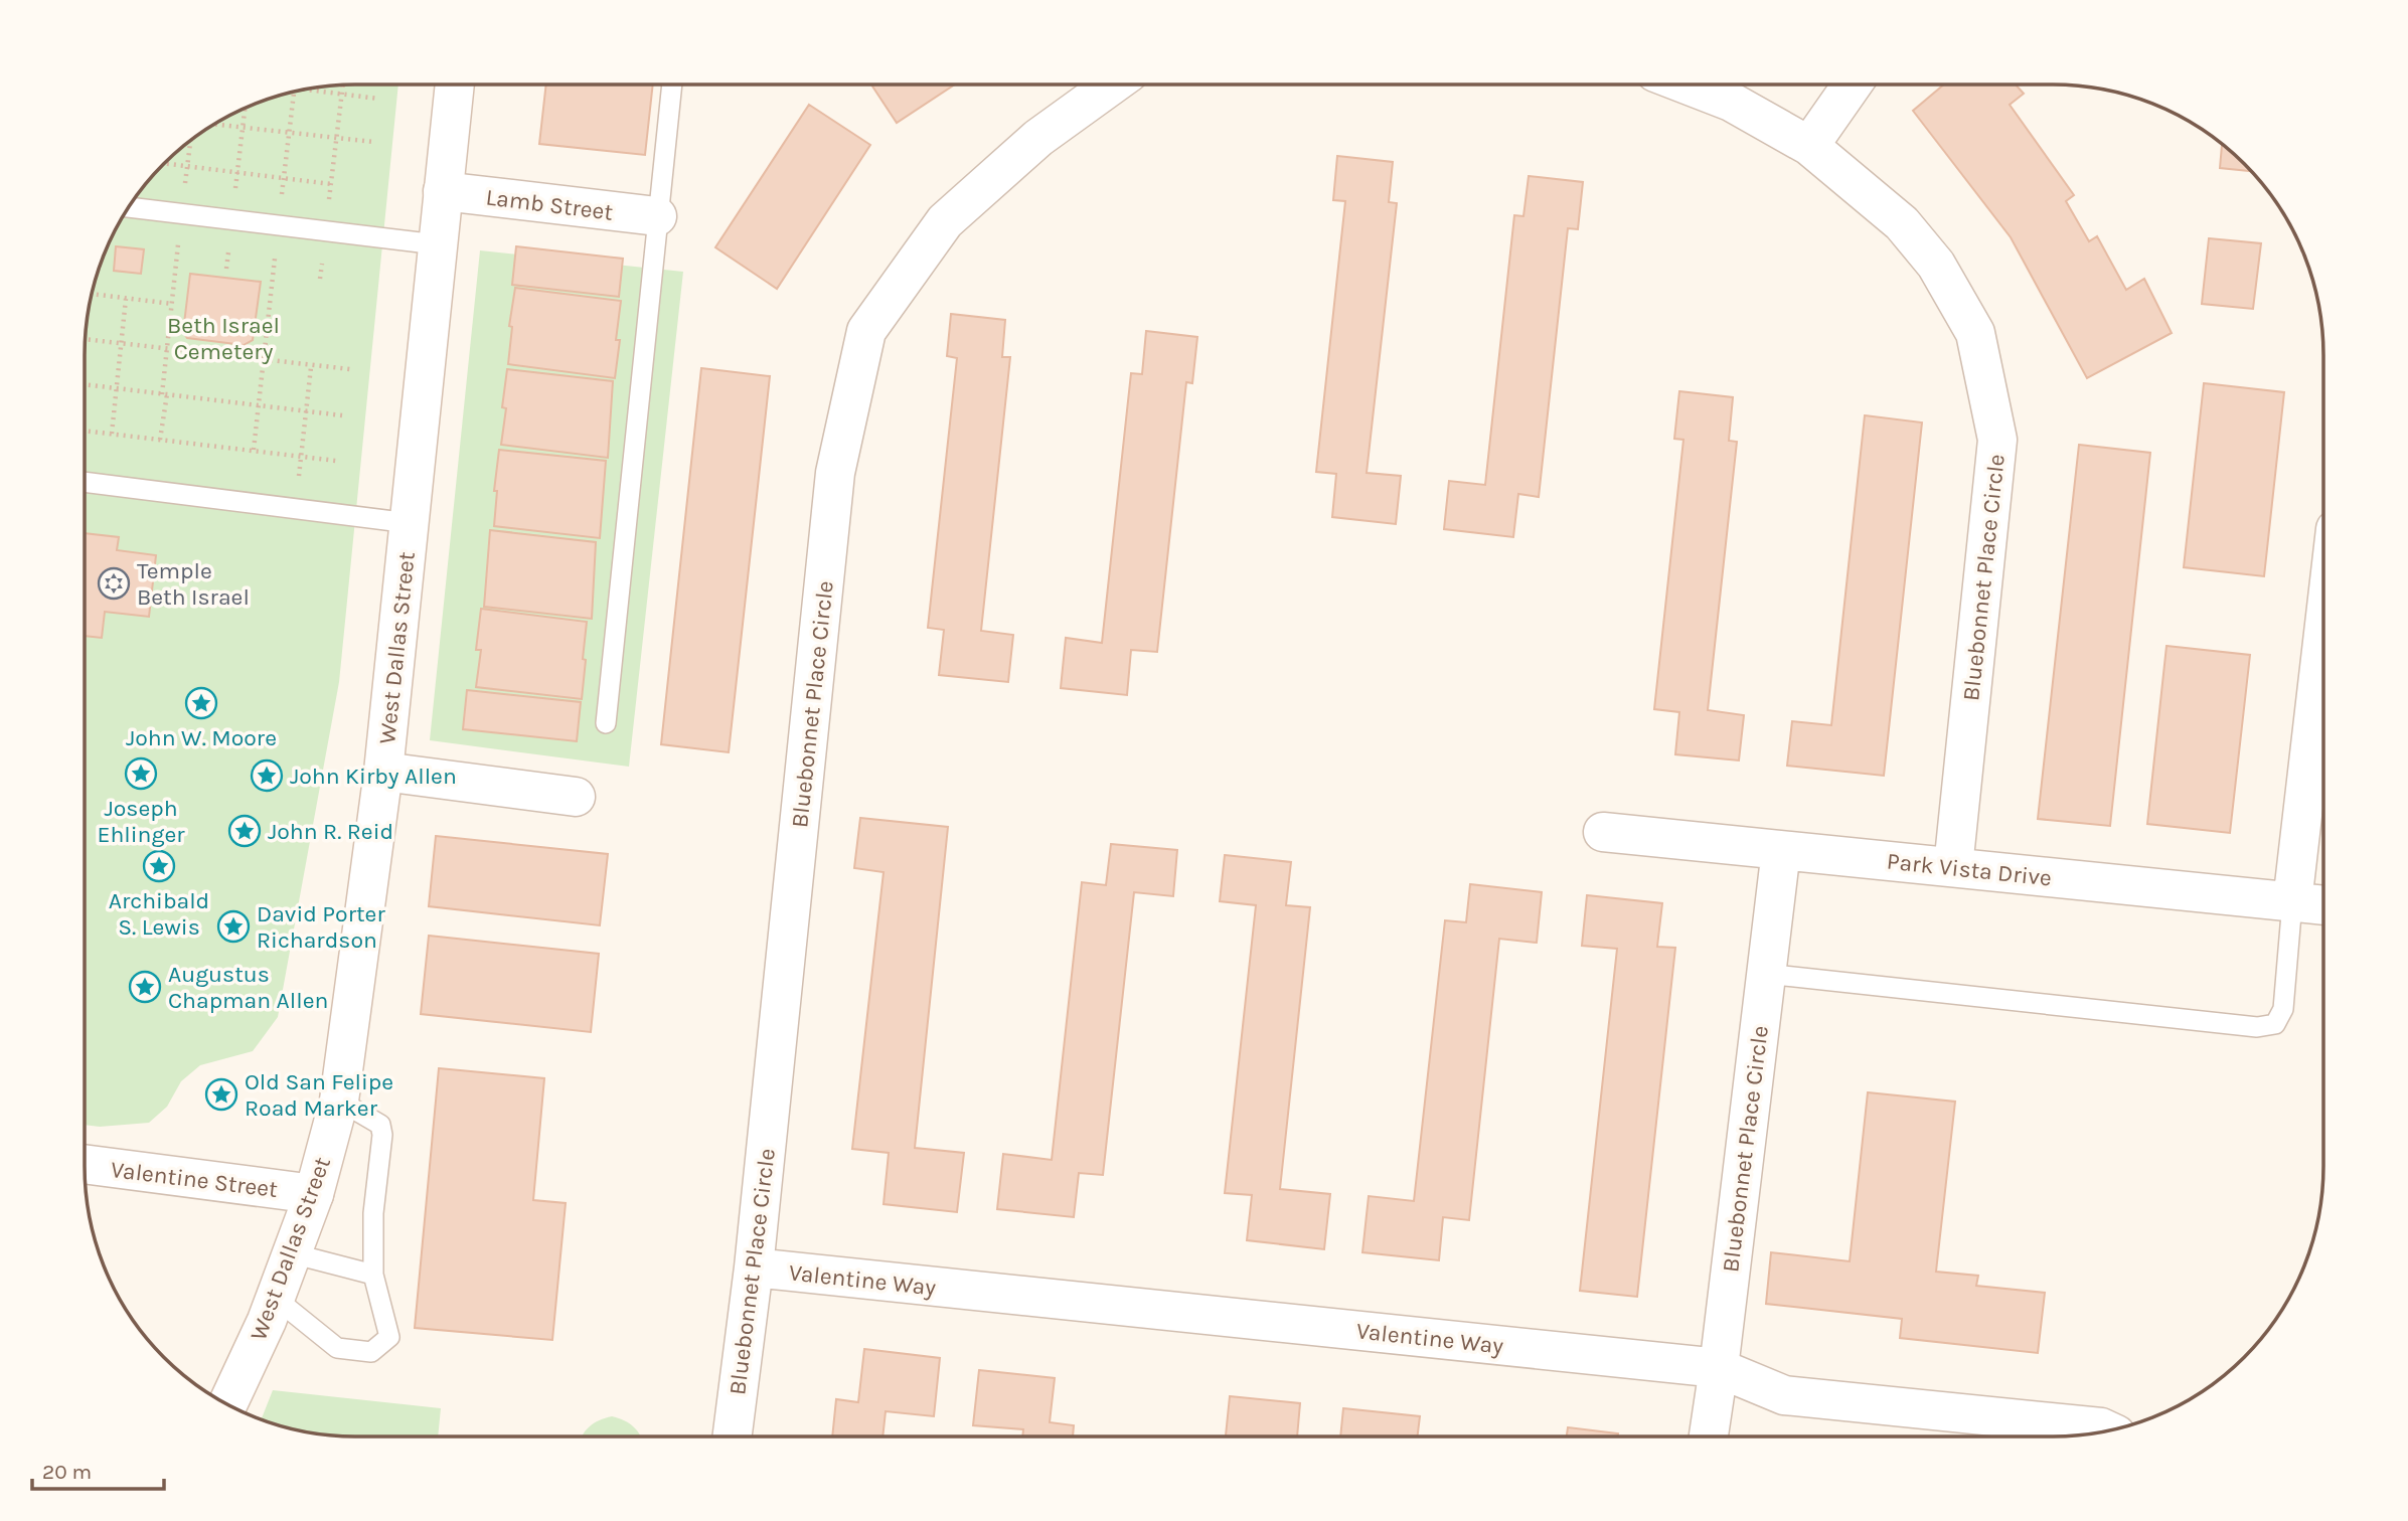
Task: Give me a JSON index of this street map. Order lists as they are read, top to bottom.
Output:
{
  "streets": {
    "street": [
      "Lamb Street",
      "Bluebonnet Place Circle",
      "West Dallas Street",
      "Park Vista Drive",
      "Valentine Street",
      "Valentine Way"
    ]
  },
  "crossings": [
    ["Lamb Street", "West Dallas Street"],
    ["Bluebonnet Place Circle", "Park Vista Drive"],
    ["Bluebonnet Place Circle", "Valentine Way"],
    ["West Dallas Street", "Valentine Street"]
  ],
  "parks": ["Beth Israel Cemetery"],
  "places": {
    "synagogue": ["Temple Beth Israel"],
    "place": [
      "John W. Moore",
      "Joseph Ehlinger",
      "John Kirby Allen",
      "John R. Reid",
      "Archibald S. Lewis",
      "David Porter Richardson",
      "Augustus Chapman Allen",
      "Old San Felipe Road Marker"
    ]
  },
  "scale_bar": "20 m"
}
